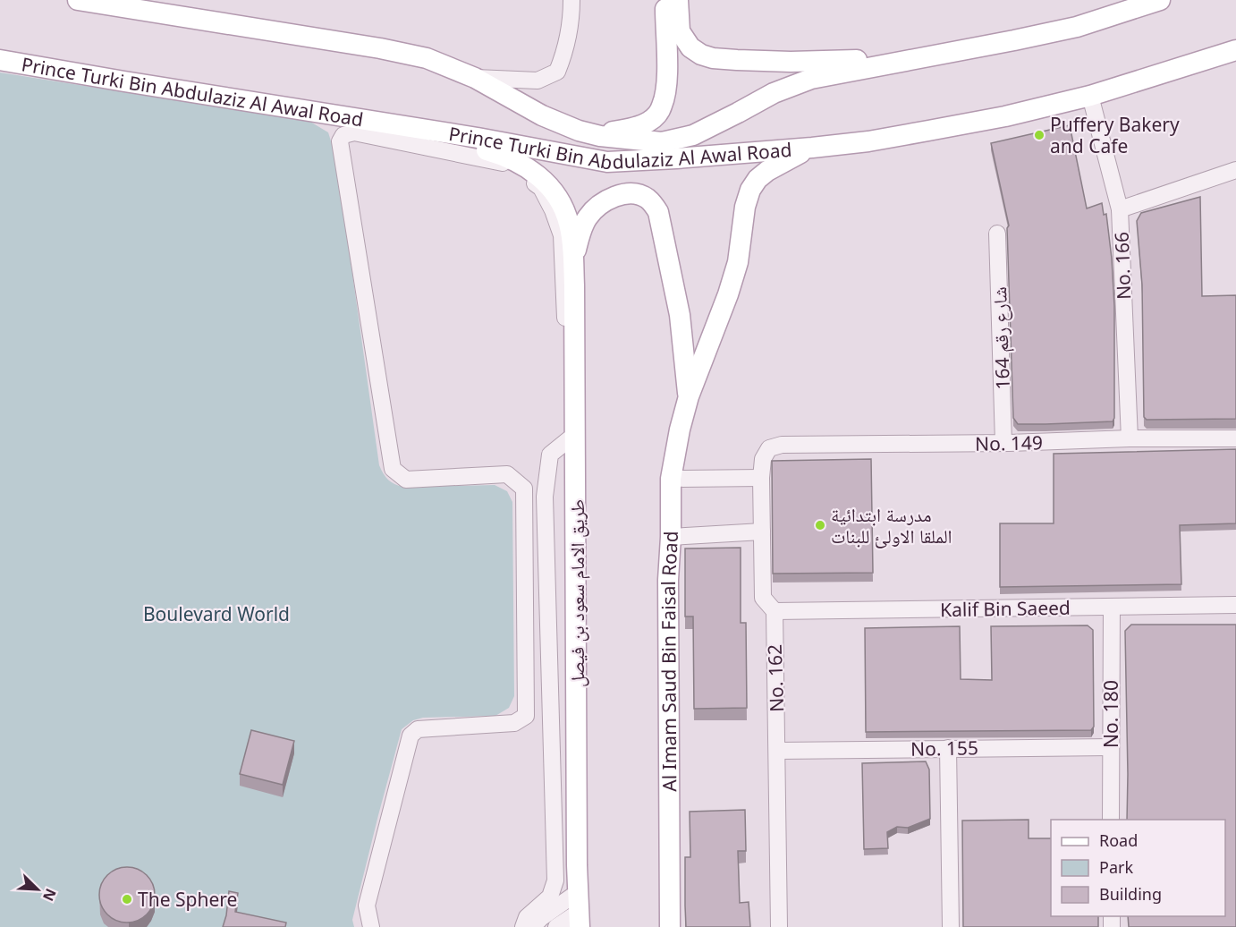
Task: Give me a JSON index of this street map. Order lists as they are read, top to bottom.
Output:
{
  "streets": {
    "main road": ["Prince Turki Bin Abdulaziz Al Awal Road", "طريق الامام سعود بن فيصل", "Al Imam Saud Bin Faisal Road"],
    "street": [
      "No. 166",
      "شارع رقم 164",
      "No. 149",
      "Kalif Bin Saeed",
      "No. 162",
      "No. 180",
      "No. 155"
    ]
  },
  "crossings": [
    ["Prince Turki Bin Abdulaziz Al Awal Road", "No. 166"],
    ["No. 166", "No. 149"],
    ["شارع رقم 164", "No. 149"],
    ["No. 149", "No. 162"],
    ["Kalif Bin Saeed", "No. 162"],
    ["Kalif Bin Saeed", "No. 180"],
    ["No. 162", "No. 155"],
    ["No. 180", "No. 155"]
  ],
  "parks": ["Boulevard World"],
  "places": ["Puffery Bakery and Cafe", "مدرسة ابتدائية الملقا الاولئ للبنات", "The Sphere"],
  "legend": ["Road", "Park", "Building"],
  "north": "bottom right"
}
